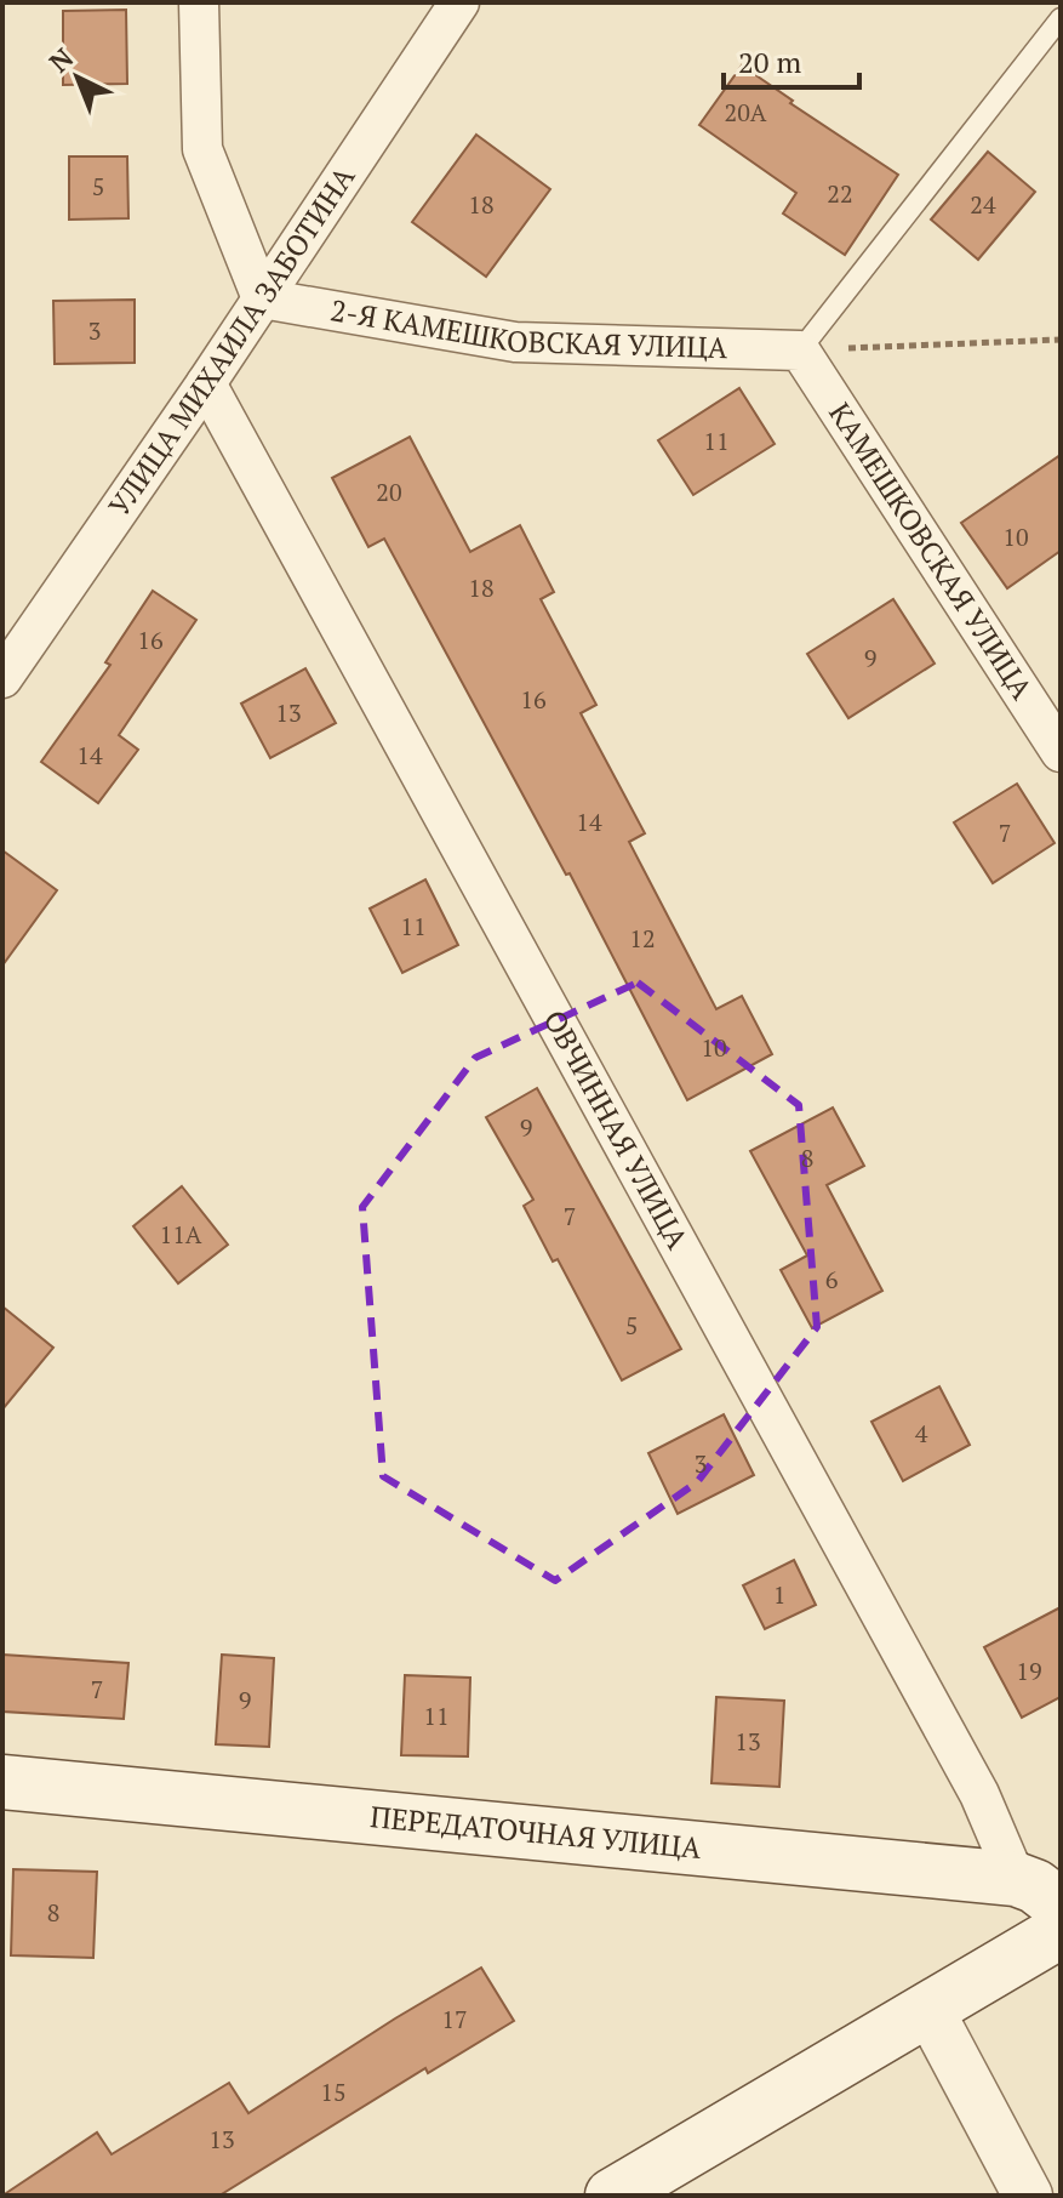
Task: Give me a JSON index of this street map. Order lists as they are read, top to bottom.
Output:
{
  "streets": {
    "main road": ["ПЕРЕДАТОЧНАЯ УЛИЦА"],
    "street": [
      "2-Я КАМЕШКОВСКАЯ УЛИЦА",
      "УЛИЦА МИХАИЛА ЗАБОТИНА",
      "КАМЕШКОВСКАЯ УЛИЦА",
      "ОВЧИННАЯ УЛИЦА"
    ]
  },
  "crossings": [
    ["2-Я КАМЕШКОВСКАЯ УЛИЦА", "УЛИЦА МИХАИЛА ЗАБОТИНА"],
    ["2-Я КАМЕШКОВСКАЯ УЛИЦА", "КАМЕШКОВСКАЯ УЛИЦА"],
    ["УЛИЦА МИХАИЛА ЗАБОТИНА", "ОВЧИННАЯ УЛИЦА"],
    ["ОВЧИННАЯ УЛИЦА", "ПЕРЕДАТОЧНАЯ УЛИЦА"]
  ],
  "house_numbers": [
    "20А",
    "5",
    "22",
    "18",
    "24",
    "3",
    "11",
    "20",
    "10",
    "18",
    "16",
    "9",
    "16",
    "13",
    "14",
    "14",
    "7",
    "11",
    "12",
    "10",
    "9",
    "8",
    "7",
    "11А",
    "6",
    "5",
    "4",
    "3",
    "1",
    "19",
    "7",
    "9",
    "11",
    "13",
    "8",
    "17",
    "15",
    "13"
  ],
  "scale_bar": "20 m",
  "north": "top left"
}
